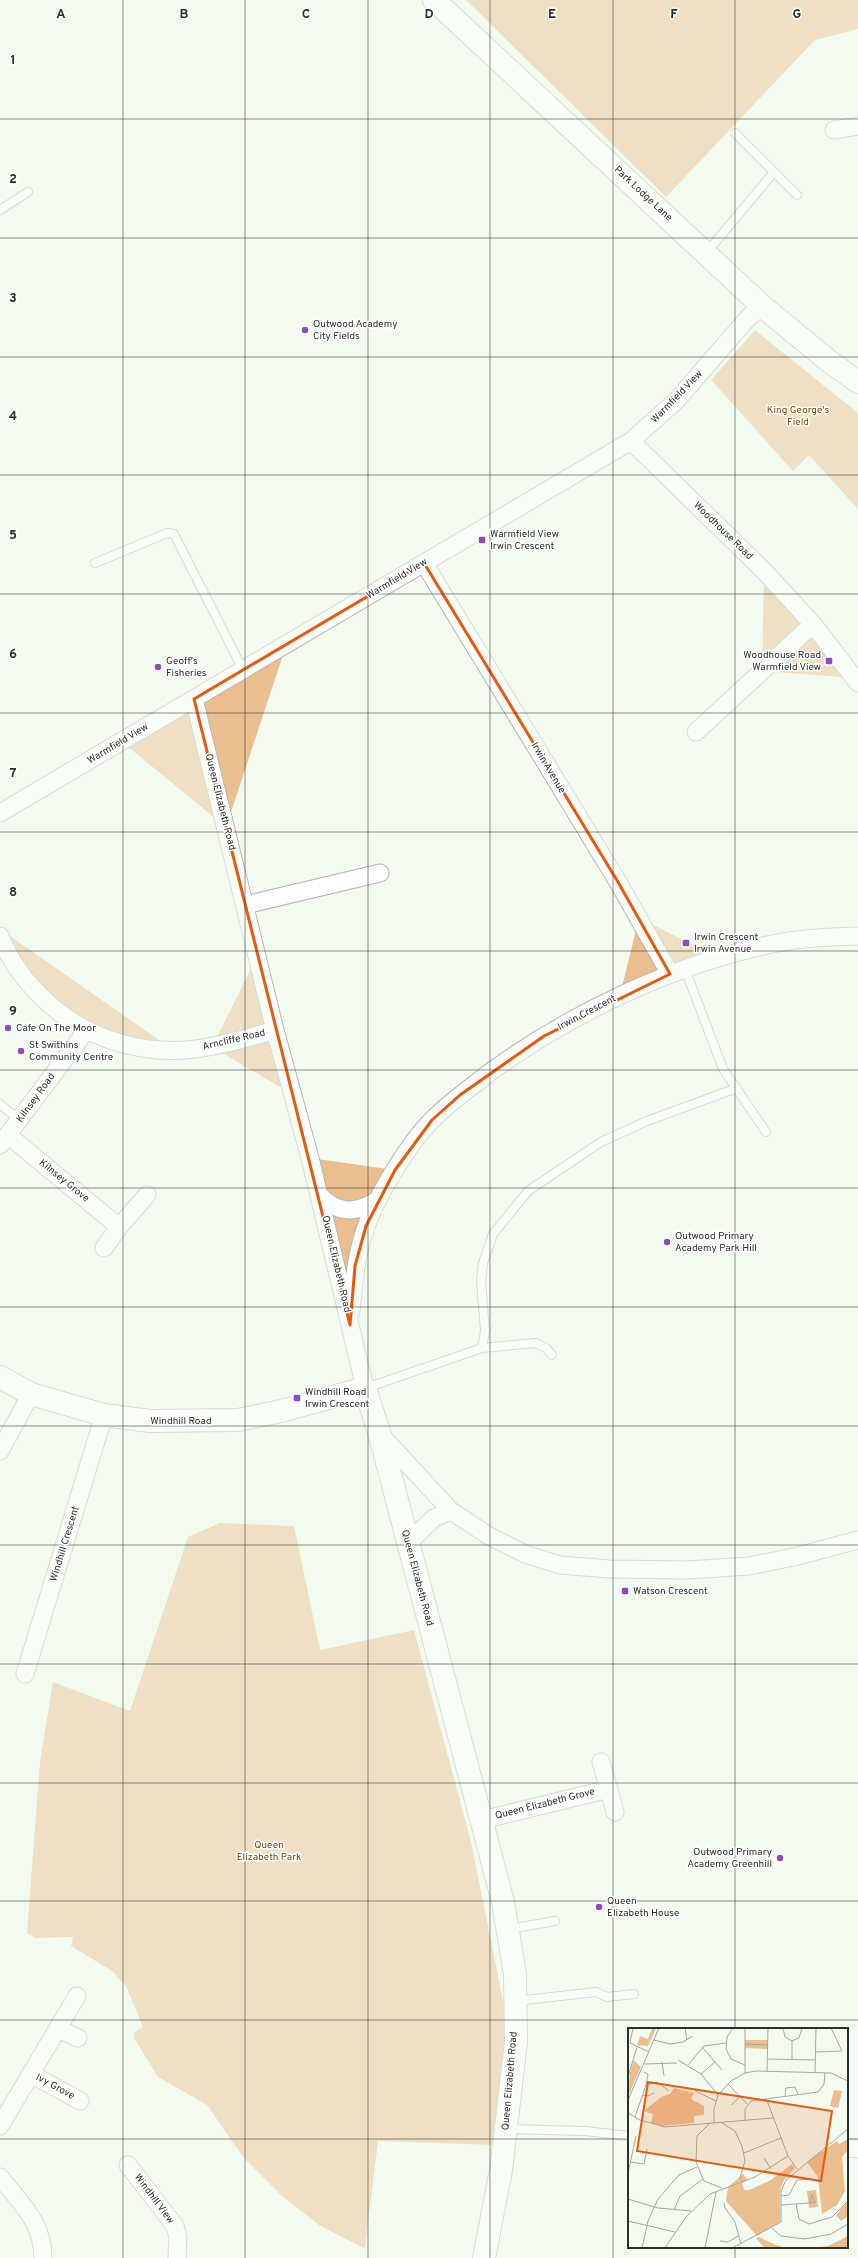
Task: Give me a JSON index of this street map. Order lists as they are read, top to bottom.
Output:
{
  "streets": {
    "street": [
      "Park Lodge Lane",
      "Warmfield View",
      "Woodhouse Road",
      "Irwin Avenue",
      "Queen Elizabeth Road",
      "Irwin Crescent",
      "Arncliffe Road",
      "Kilnsey Road",
      "Kilnsey Grove",
      "Windhill Road",
      "Windhill Crescent",
      "Queen Elizabeth Grove",
      "Ivy Grove",
      "Windhill View"
    ]
  },
  "crossings": [
    ["Park Lodge Lane", "Warmfield View"],
    ["Warmfield View", "Woodhouse Road"],
    ["Warmfield View", "Irwin Avenue"],
    ["Warmfield View", "Queen Elizabeth Road"],
    ["Irwin Avenue", "Irwin Crescent"],
    ["Queen Elizabeth Road", "Irwin Crescent"],
    ["Queen Elizabeth Road", "Arncliffe Road"],
    ["Queen Elizabeth Road", "Windhill Road"],
    ["Queen Elizabeth Road", "Queen Elizabeth Grove"],
    ["Arncliffe Road", "Kilnsey Road"],
    ["Kilnsey Road", "Kilnsey Grove"],
    ["Windhill Road", "Windhill Crescent"]
  ],
  "parks": ["King George's Field", "Queen Elizabeth Park"],
  "places": {
    "other": [
      "Outwood Academy City Fields",
      "Geoff's Fisheries",
      "Cafe On The Moor",
      "St Swithins Community Centre",
      "Outwood Primary Academy Park Hill",
      "Outwood Primary Academy Greenhill",
      "Queen Elizabeth House"
    ],
    "transit": [
      "Warmfield View Irwin Crescent",
      "Woodhouse Road Warmfield View",
      "Irwin Crescent Irwin Avenue",
      "Windhill Road Irwin Crescent",
      "Watson Crescent"
    ]
  },
  "grid": {
    "columns": [
      "A",
      "B",
      "C",
      "D",
      "E",
      "F",
      "G"
    ],
    "rows": [
      "1",
      "2",
      "3",
      "4",
      "5",
      "6",
      "7",
      "8",
      "9"
    ]
  }
}
